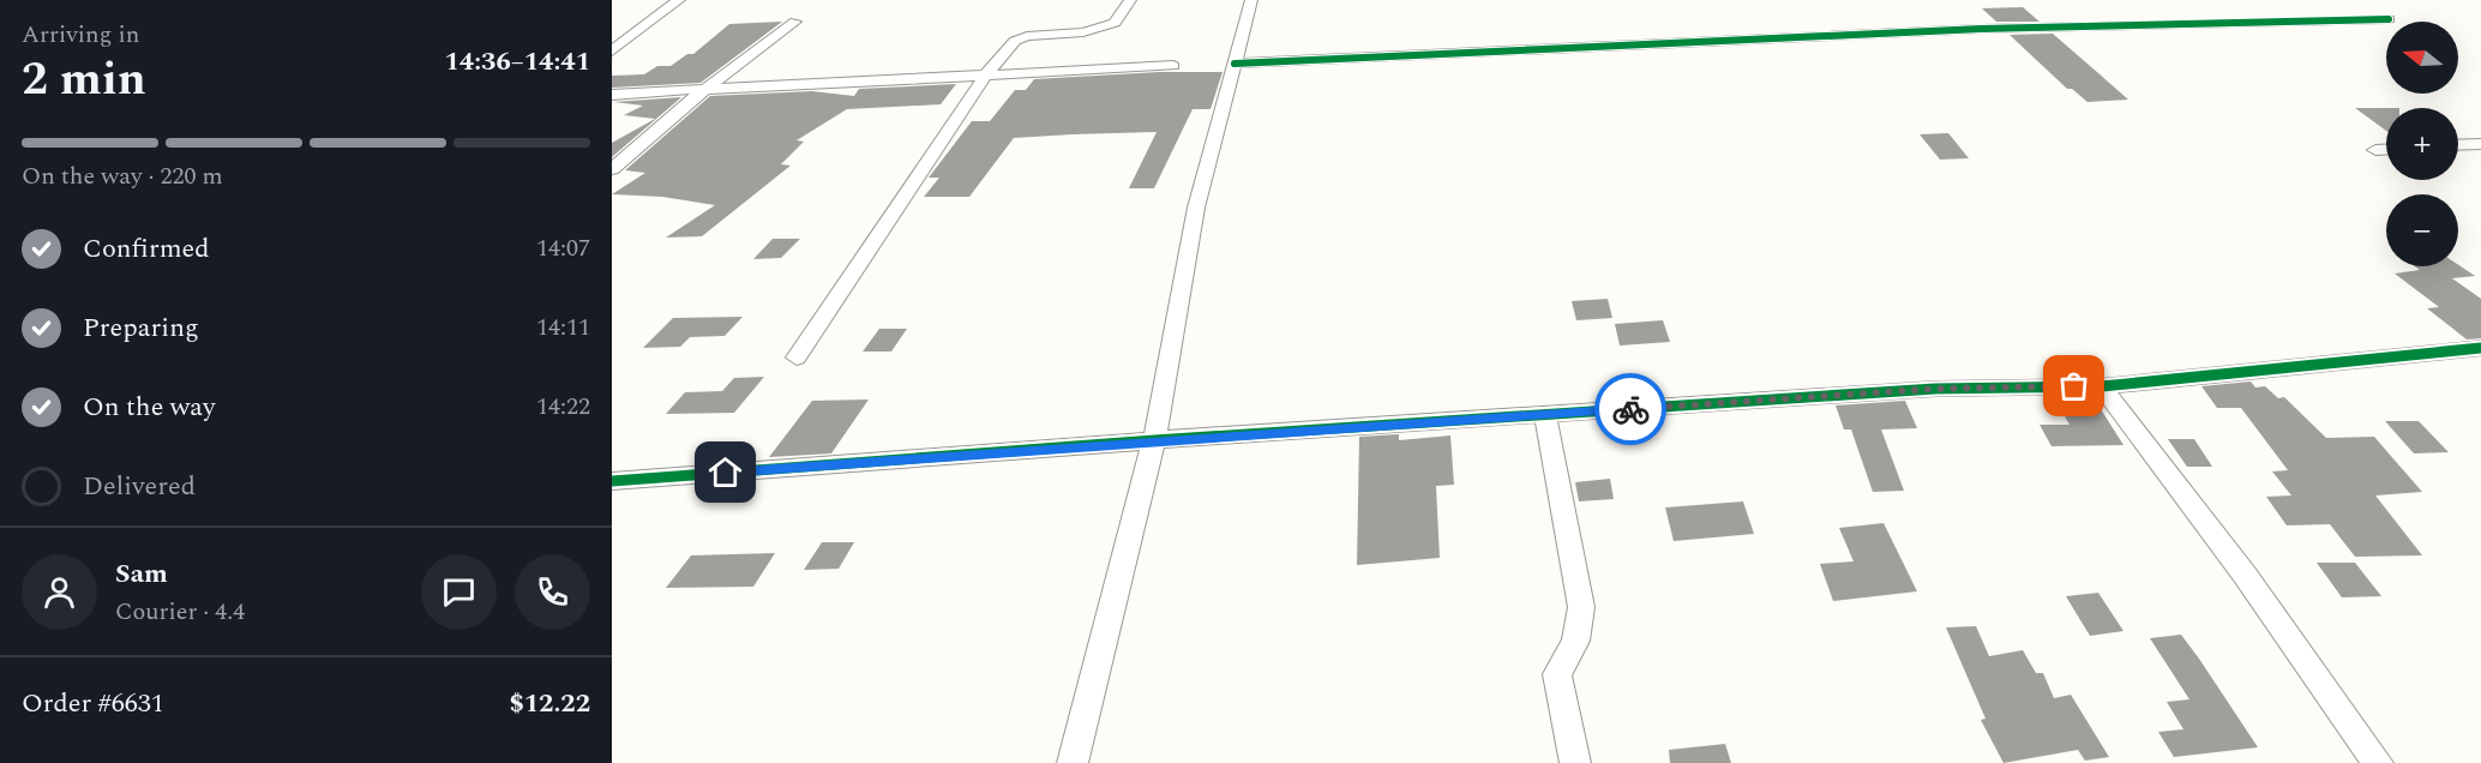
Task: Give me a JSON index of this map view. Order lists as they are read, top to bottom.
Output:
{
  "north": "left",
  "page": {
    "heading": ["2 min", "Arriving in", "14:36–14:41"],
    "panel": [
      "Sam",
      "Courier · 4.4",
      "Order #6631",
      "$12.22"
    ],
    "map_buttons": ["+", "−"],
    "bar": "On the way · 220 m",
    "list": [
      ["Confirmed", "14:07"],
      ["Preparing", "14:11"],
      ["On the way", "14:22"],
      "Delivered"
    ]
  }
}
